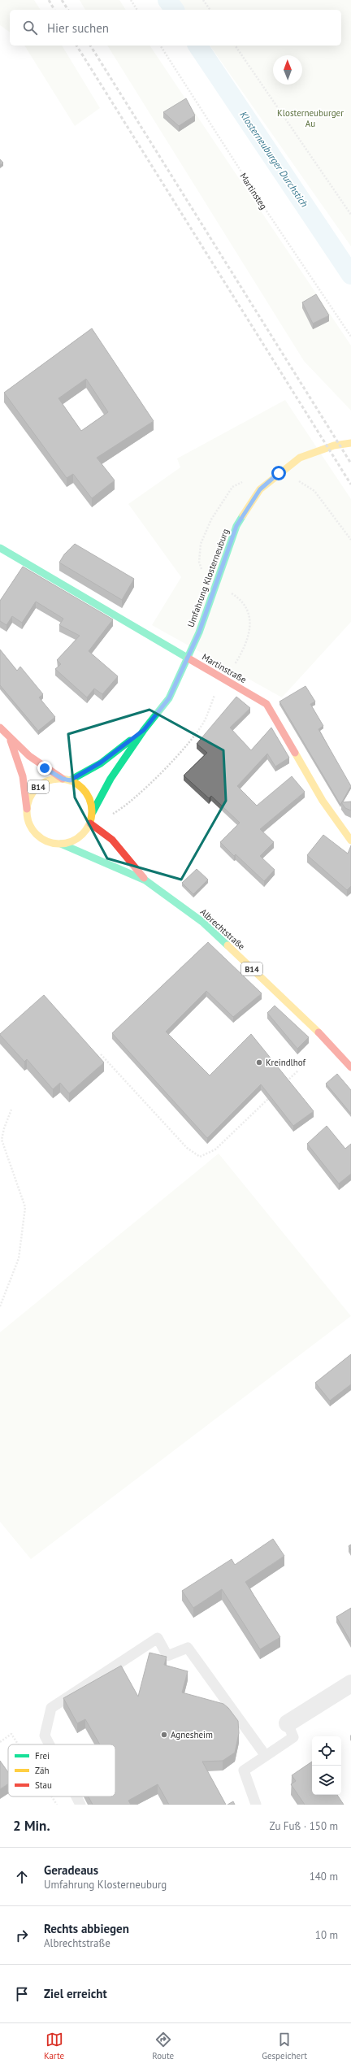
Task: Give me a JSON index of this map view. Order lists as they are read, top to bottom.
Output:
{
  "streets": {
    "main road": [
      "Umfahrung Klosterneuburg",
      "Martinstraße",
      "B14",
      "Albrechtstraße"
    ],
    "path": ["Martinsteg"]
  },
  "crossings": [
    ["Umfahrung Klosterneuburg", "B14"],
    ["Umfahrung Klosterneuburg", "Albrechtstraße"],
    ["B14", "Albrechtstraße"]
  ],
  "water": ["Klosterneuburger Durchstich"],
  "parks": ["Klosterneuburger Au"],
  "places": ["Kreindlhof", "Agnesheim"],
  "legend": ["Frei", "Zäh", "Stau"],
  "north": "top",
  "page": {
    "search": "Hier suchen",
    "heading": ["2 Min.", "Zu Fuß · 150 m"],
    "list": [
      ["Geradeaus", "Umfahrung Klosterneuburg", "140 m"],
      ["Rechts abbiegen", "Albrechtstraße", "10 m"],
      "Ziel erreicht"
    ],
    "nav": ["Karte", "Route", "Gespeichert"]
  }
}
